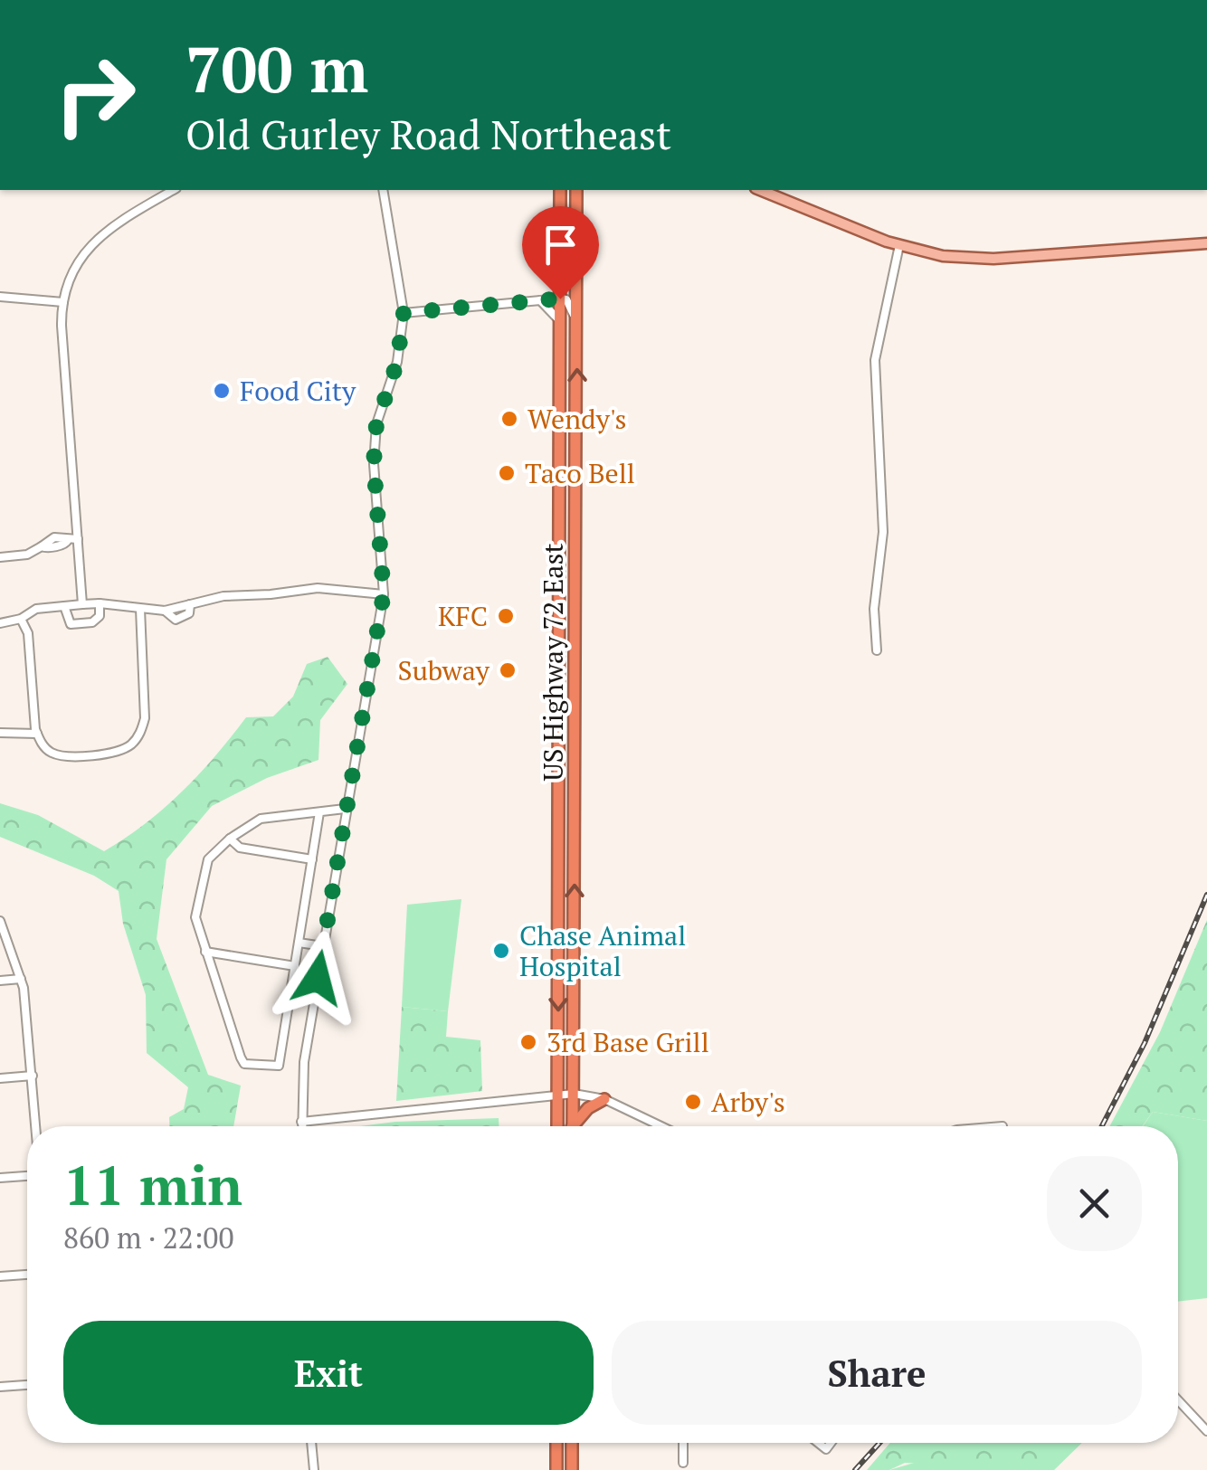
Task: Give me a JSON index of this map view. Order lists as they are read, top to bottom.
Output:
{
  "streets": {
    "highway": ["US Highway 72 East"]
  },
  "places": [
    "Food City",
    "Wendy's",
    "Taco Bell",
    "KFC",
    "Subway",
    "Chase Animal Hospital",
    "3rd Base Grill",
    "Arby's"
  ],
  "page": {
    "turn": ["700 m", "Old Gurley Road Northeast"],
    "heading": ["11 min", "860 m · 22:00"],
    "buttons": ["Exit", "Share"]
  }
}
